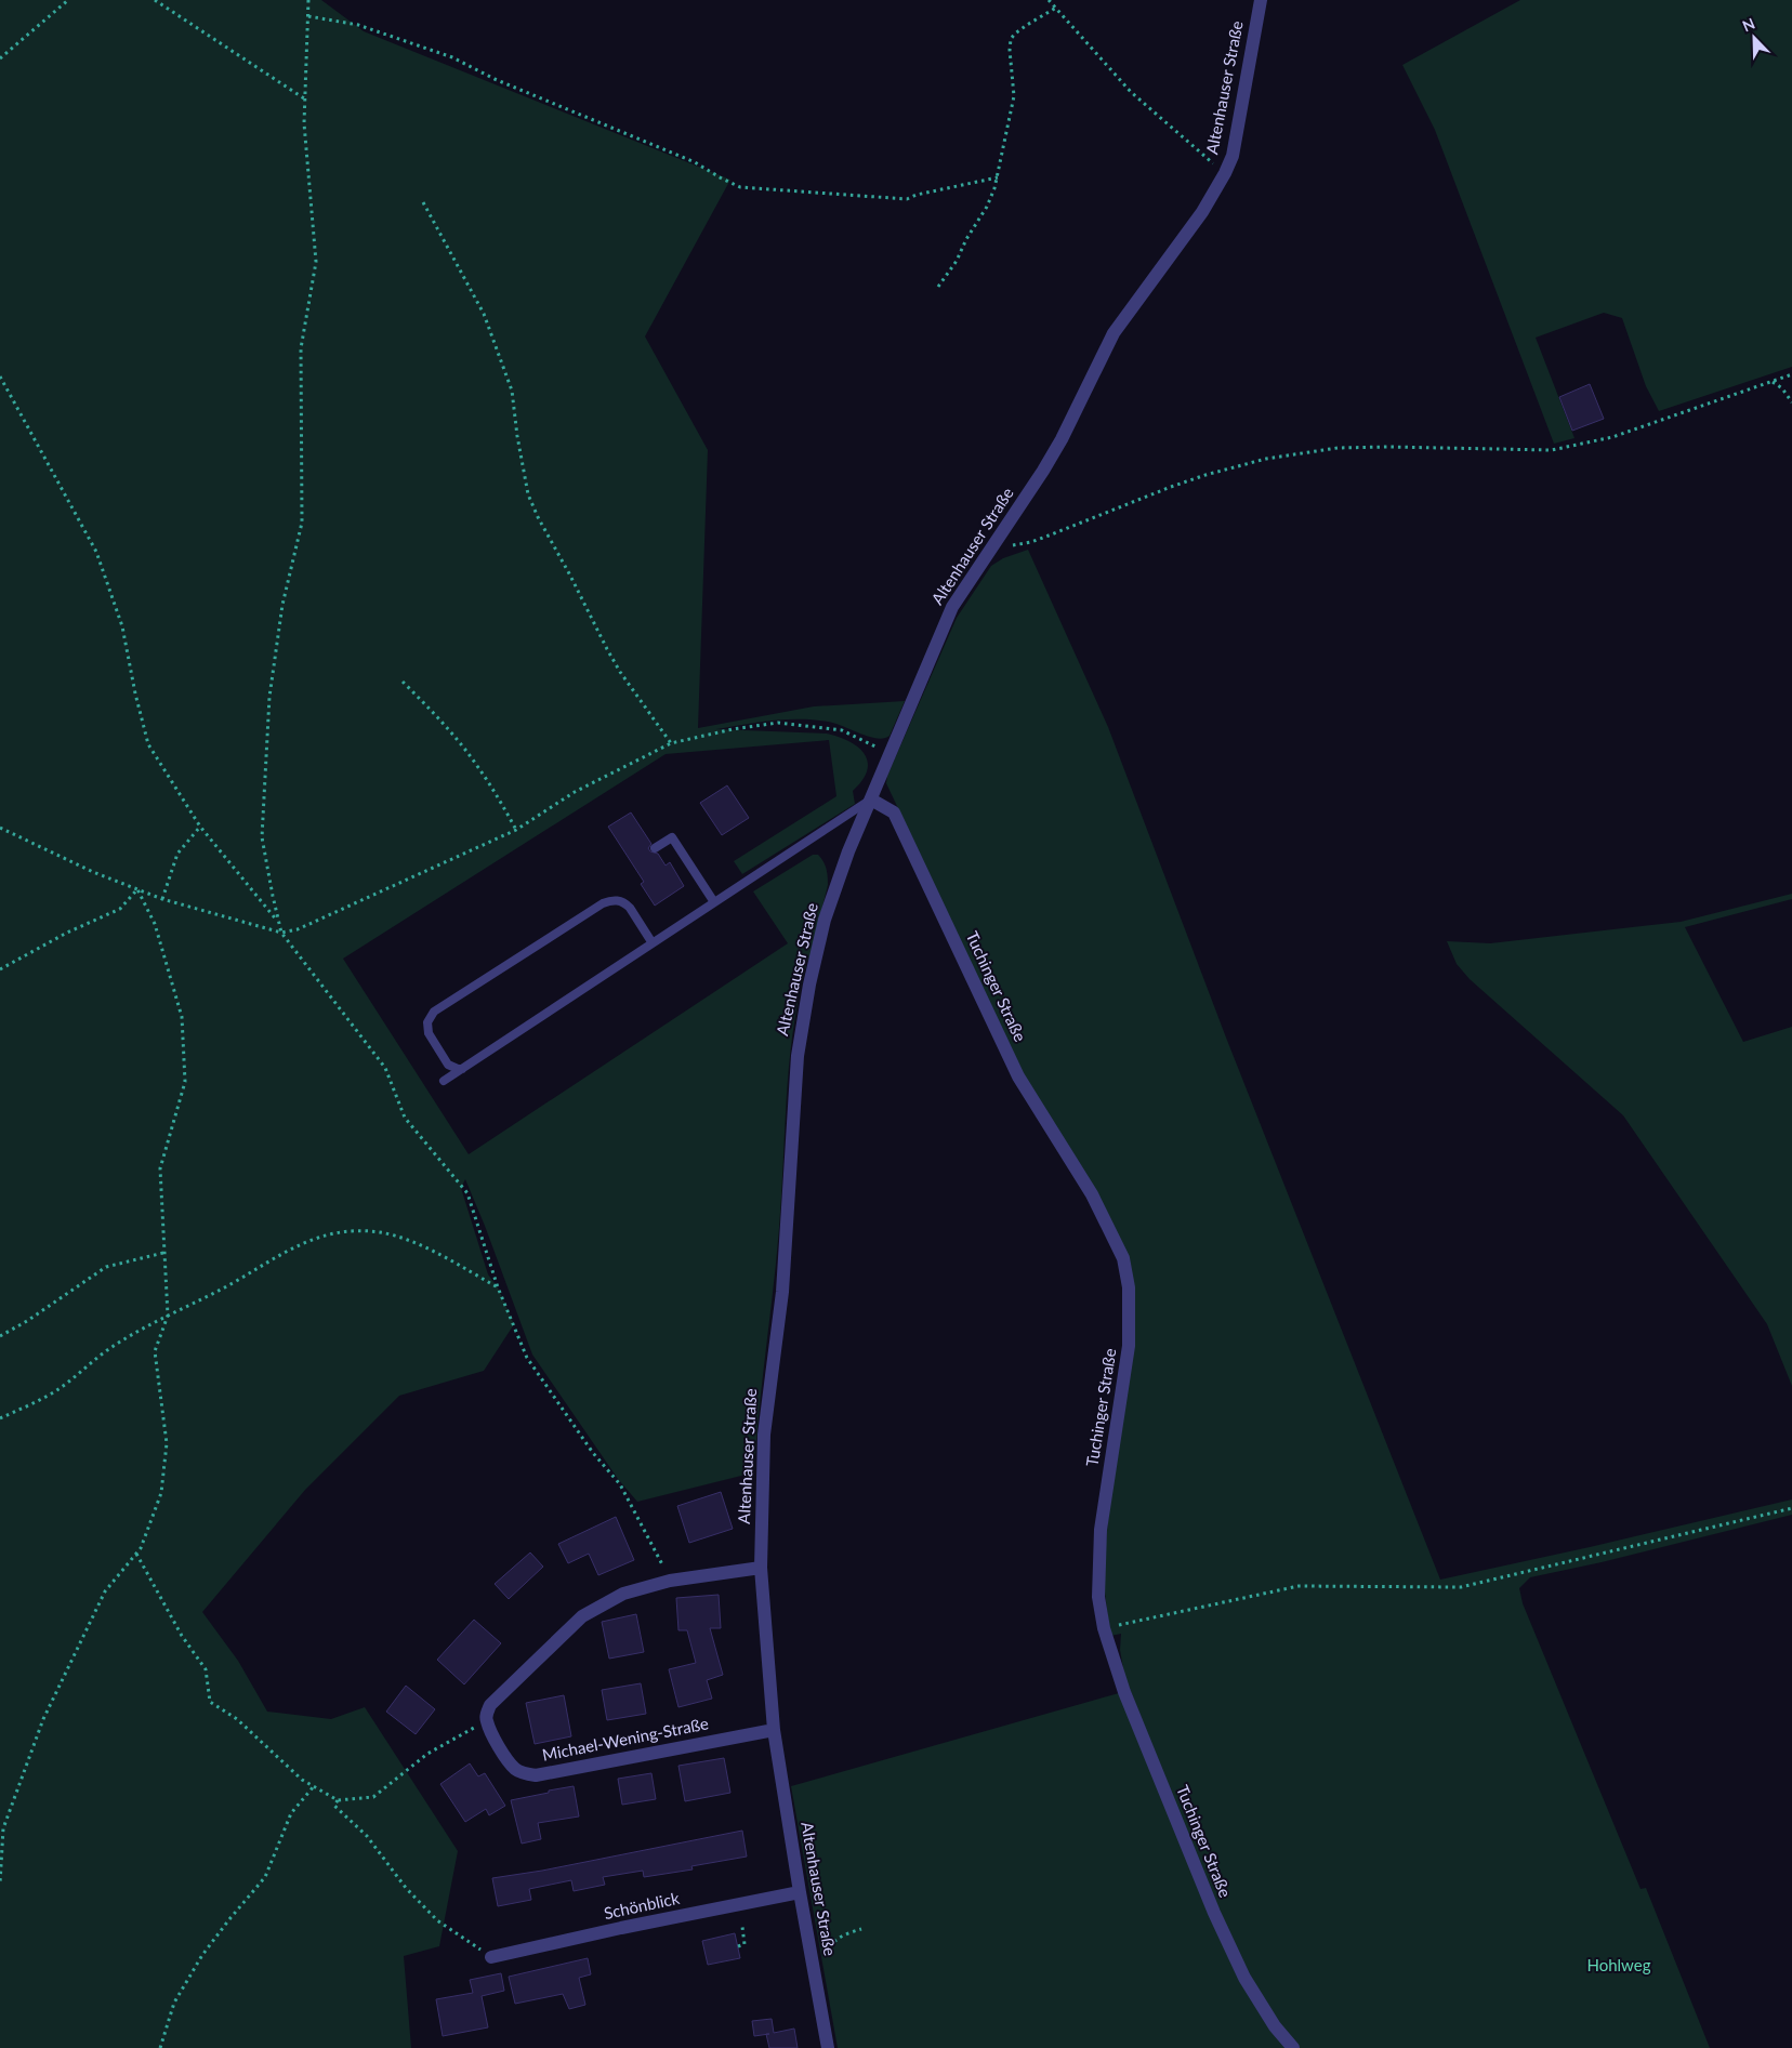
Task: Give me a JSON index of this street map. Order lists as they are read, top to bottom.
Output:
{
  "streets": {
    "street": [
      "Altenhauser Straße",
      "Tuchinger Straße",
      "Michael-Wening-Straße",
      "Schönblick"
    ]
  },
  "crossings": [
    ["Altenhauser Straße", "Tuchinger Straße"],
    ["Altenhauser Straße", "Michael-Wening-Straße"],
    ["Altenhauser Straße", "Schönblick"]
  ],
  "parks": ["Hohlweg"],
  "north": "top left"
}
